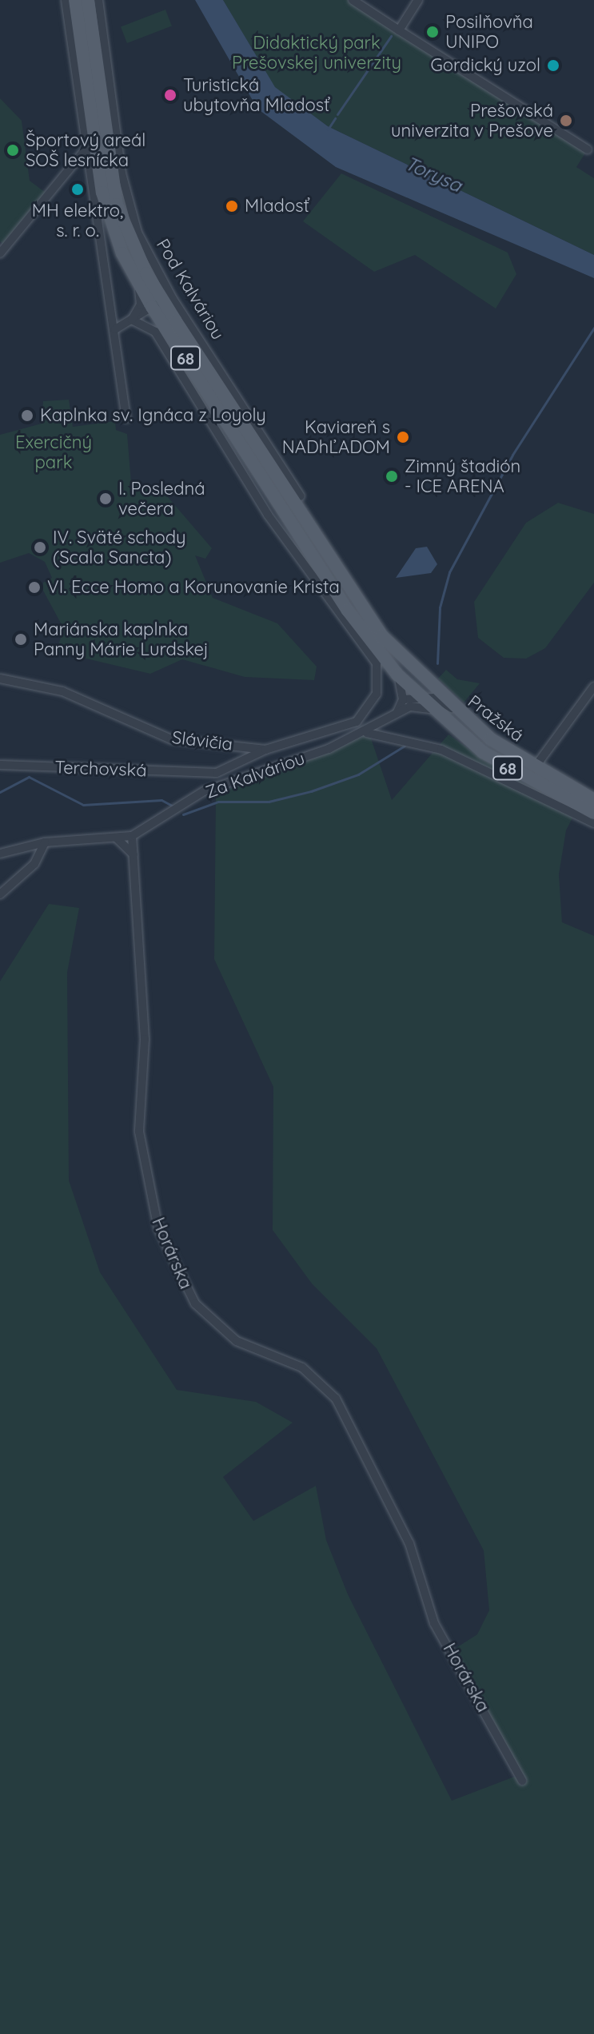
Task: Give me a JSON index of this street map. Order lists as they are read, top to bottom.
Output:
{
  "streets": {
    "main road": ["Pod Kalváriou", "68", "Pražská"],
    "street": [
      "Slávičia",
      "Terchovská",
      "Za Kalváriou",
      "Horárska"
    ]
  },
  "crossings": [
    ["Pod Kalváriou", "Pražská"],
    ["Pod Kalváriou", "Za Kalváriou"],
    ["Pražská", "Za Kalváriou"],
    ["Slávičia", "Terchovská"],
    ["Za Kalváriou", "Horárska"]
  ],
  "water": ["Torysa"],
  "parks": ["Didaktický park Prešovskej univerzity", "Exercičný park"],
  "places": [
    "Posilňovňa UNIPO",
    "Gordický uzol",
    "Turistická ubytovňa Mladosť",
    "Prešovská univerzita v Prešove",
    "Športový areál SOŠ lesnícka",
    "MH elektro, s. r. o.",
    "Mladosť",
    "Kaplnka sv. Ignáca z Loyoly",
    "Kaviareň s NADhĽADOM",
    "Zimný štadión - ICE ARENA",
    "I. Posledná večera",
    "IV. Sväté schody (Scala Sancta)",
    "VI. Ecce Homo a Korunovanie Krista",
    "Mariánska kaplnka Panny Márie Lurdskej"
  ]
}
